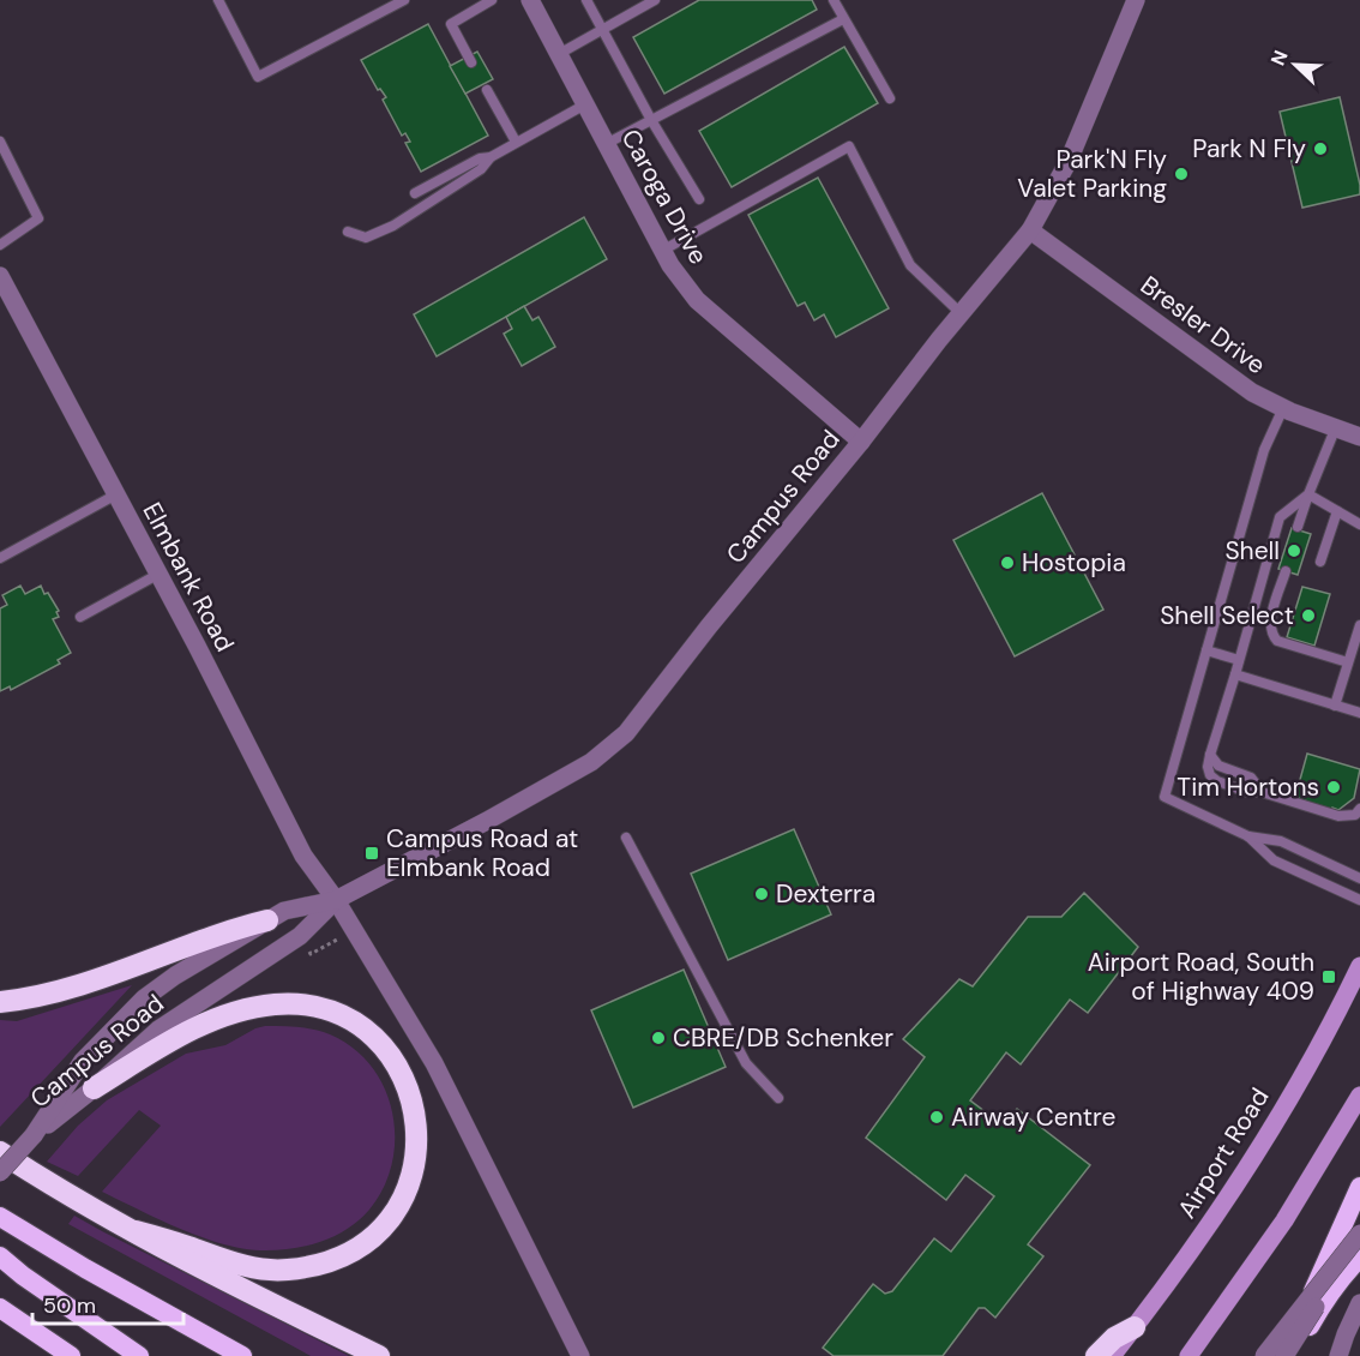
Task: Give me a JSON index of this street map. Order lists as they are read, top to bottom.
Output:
{
  "streets": {
    "main road": ["Airport Road"],
    "street": [
      "Caroga Drive",
      "Bresler Drive",
      "Campus Road",
      "Elmbank Road"
    ]
  },
  "crossings": [
    ["Caroga Drive", "Campus Road"],
    ["Bresler Drive", "Campus Road"],
    ["Campus Road", "Elmbank Road"]
  ],
  "places": {
    "other": [
      "Park N Fly",
      "Park'N Fly Valet Parking",
      "Shell",
      "Hostopia",
      "Shell Select",
      "Tim Hortons",
      "Dexterra",
      "CBRE/DB Schenker",
      "Airway Centre"
    ],
    "transit": ["Campus Road at Elmbank Road", "Airport Road, South of Highway 409"]
  },
  "scale_bar": "50 m",
  "north": "top left"
}
